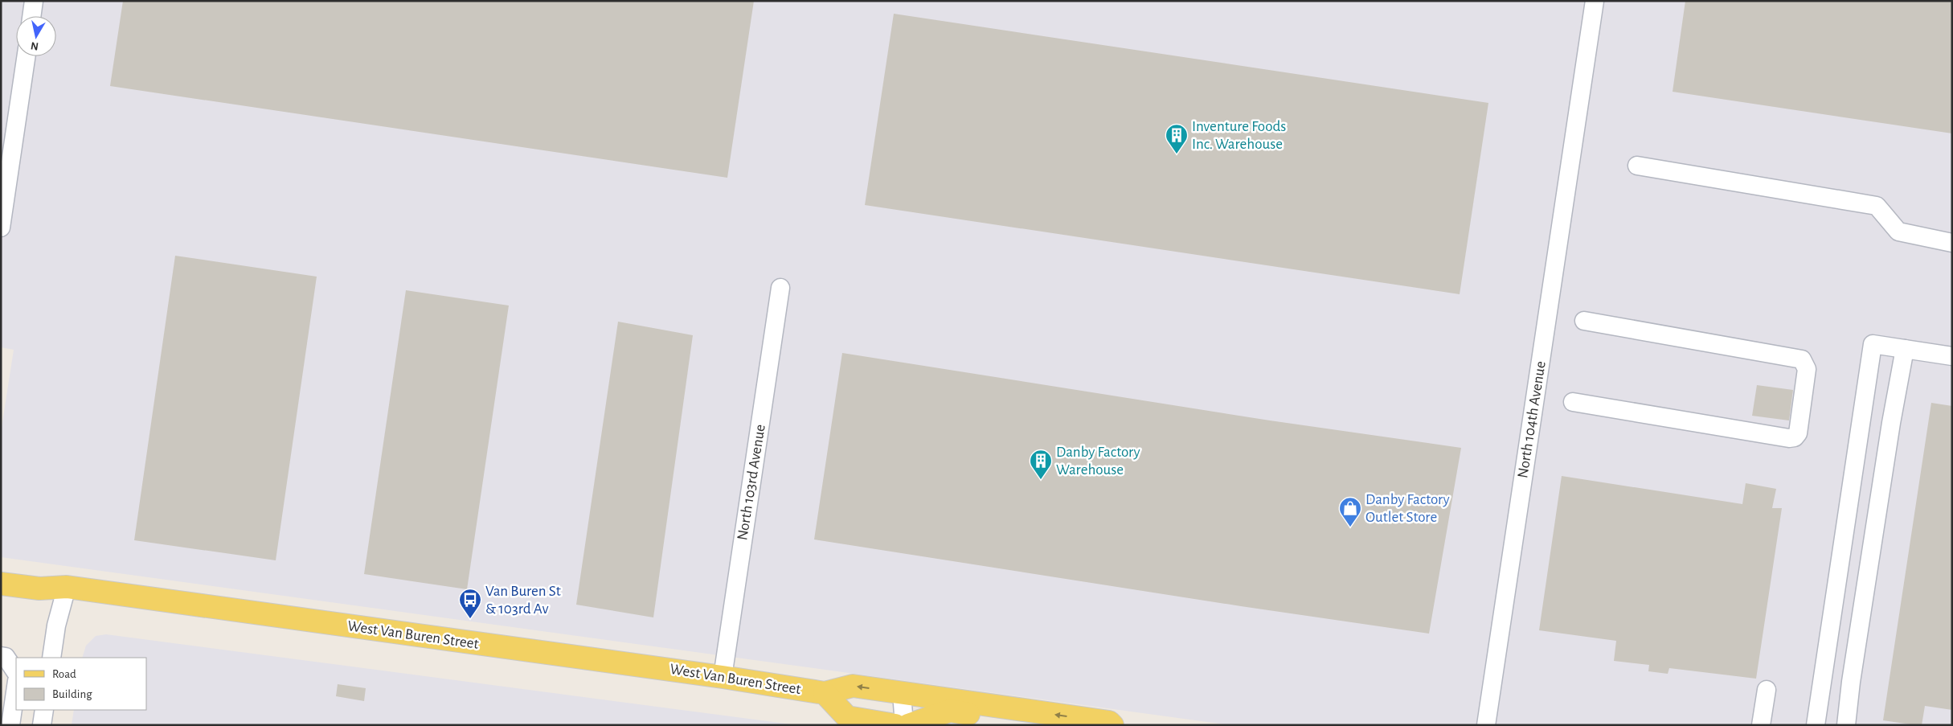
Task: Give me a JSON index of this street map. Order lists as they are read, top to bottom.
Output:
{
  "streets": {
    "main road": ["West Van Buren Street"],
    "street": ["North 104th Avenue", "North 103rd Avenue"]
  },
  "crossings": [
    ["North 103rd Avenue", "West Van Buren Street"]
  ],
  "places": {
    "building": ["Inventure Foods Inc. Warehouse", "Danby Factory Warehouse"],
    "shop": ["Danby Factory Outlet Store"],
    "bus stop": ["Van Buren St & 103rd Av"]
  },
  "legend": ["Road", "Building"],
  "north": "bottom"
}
